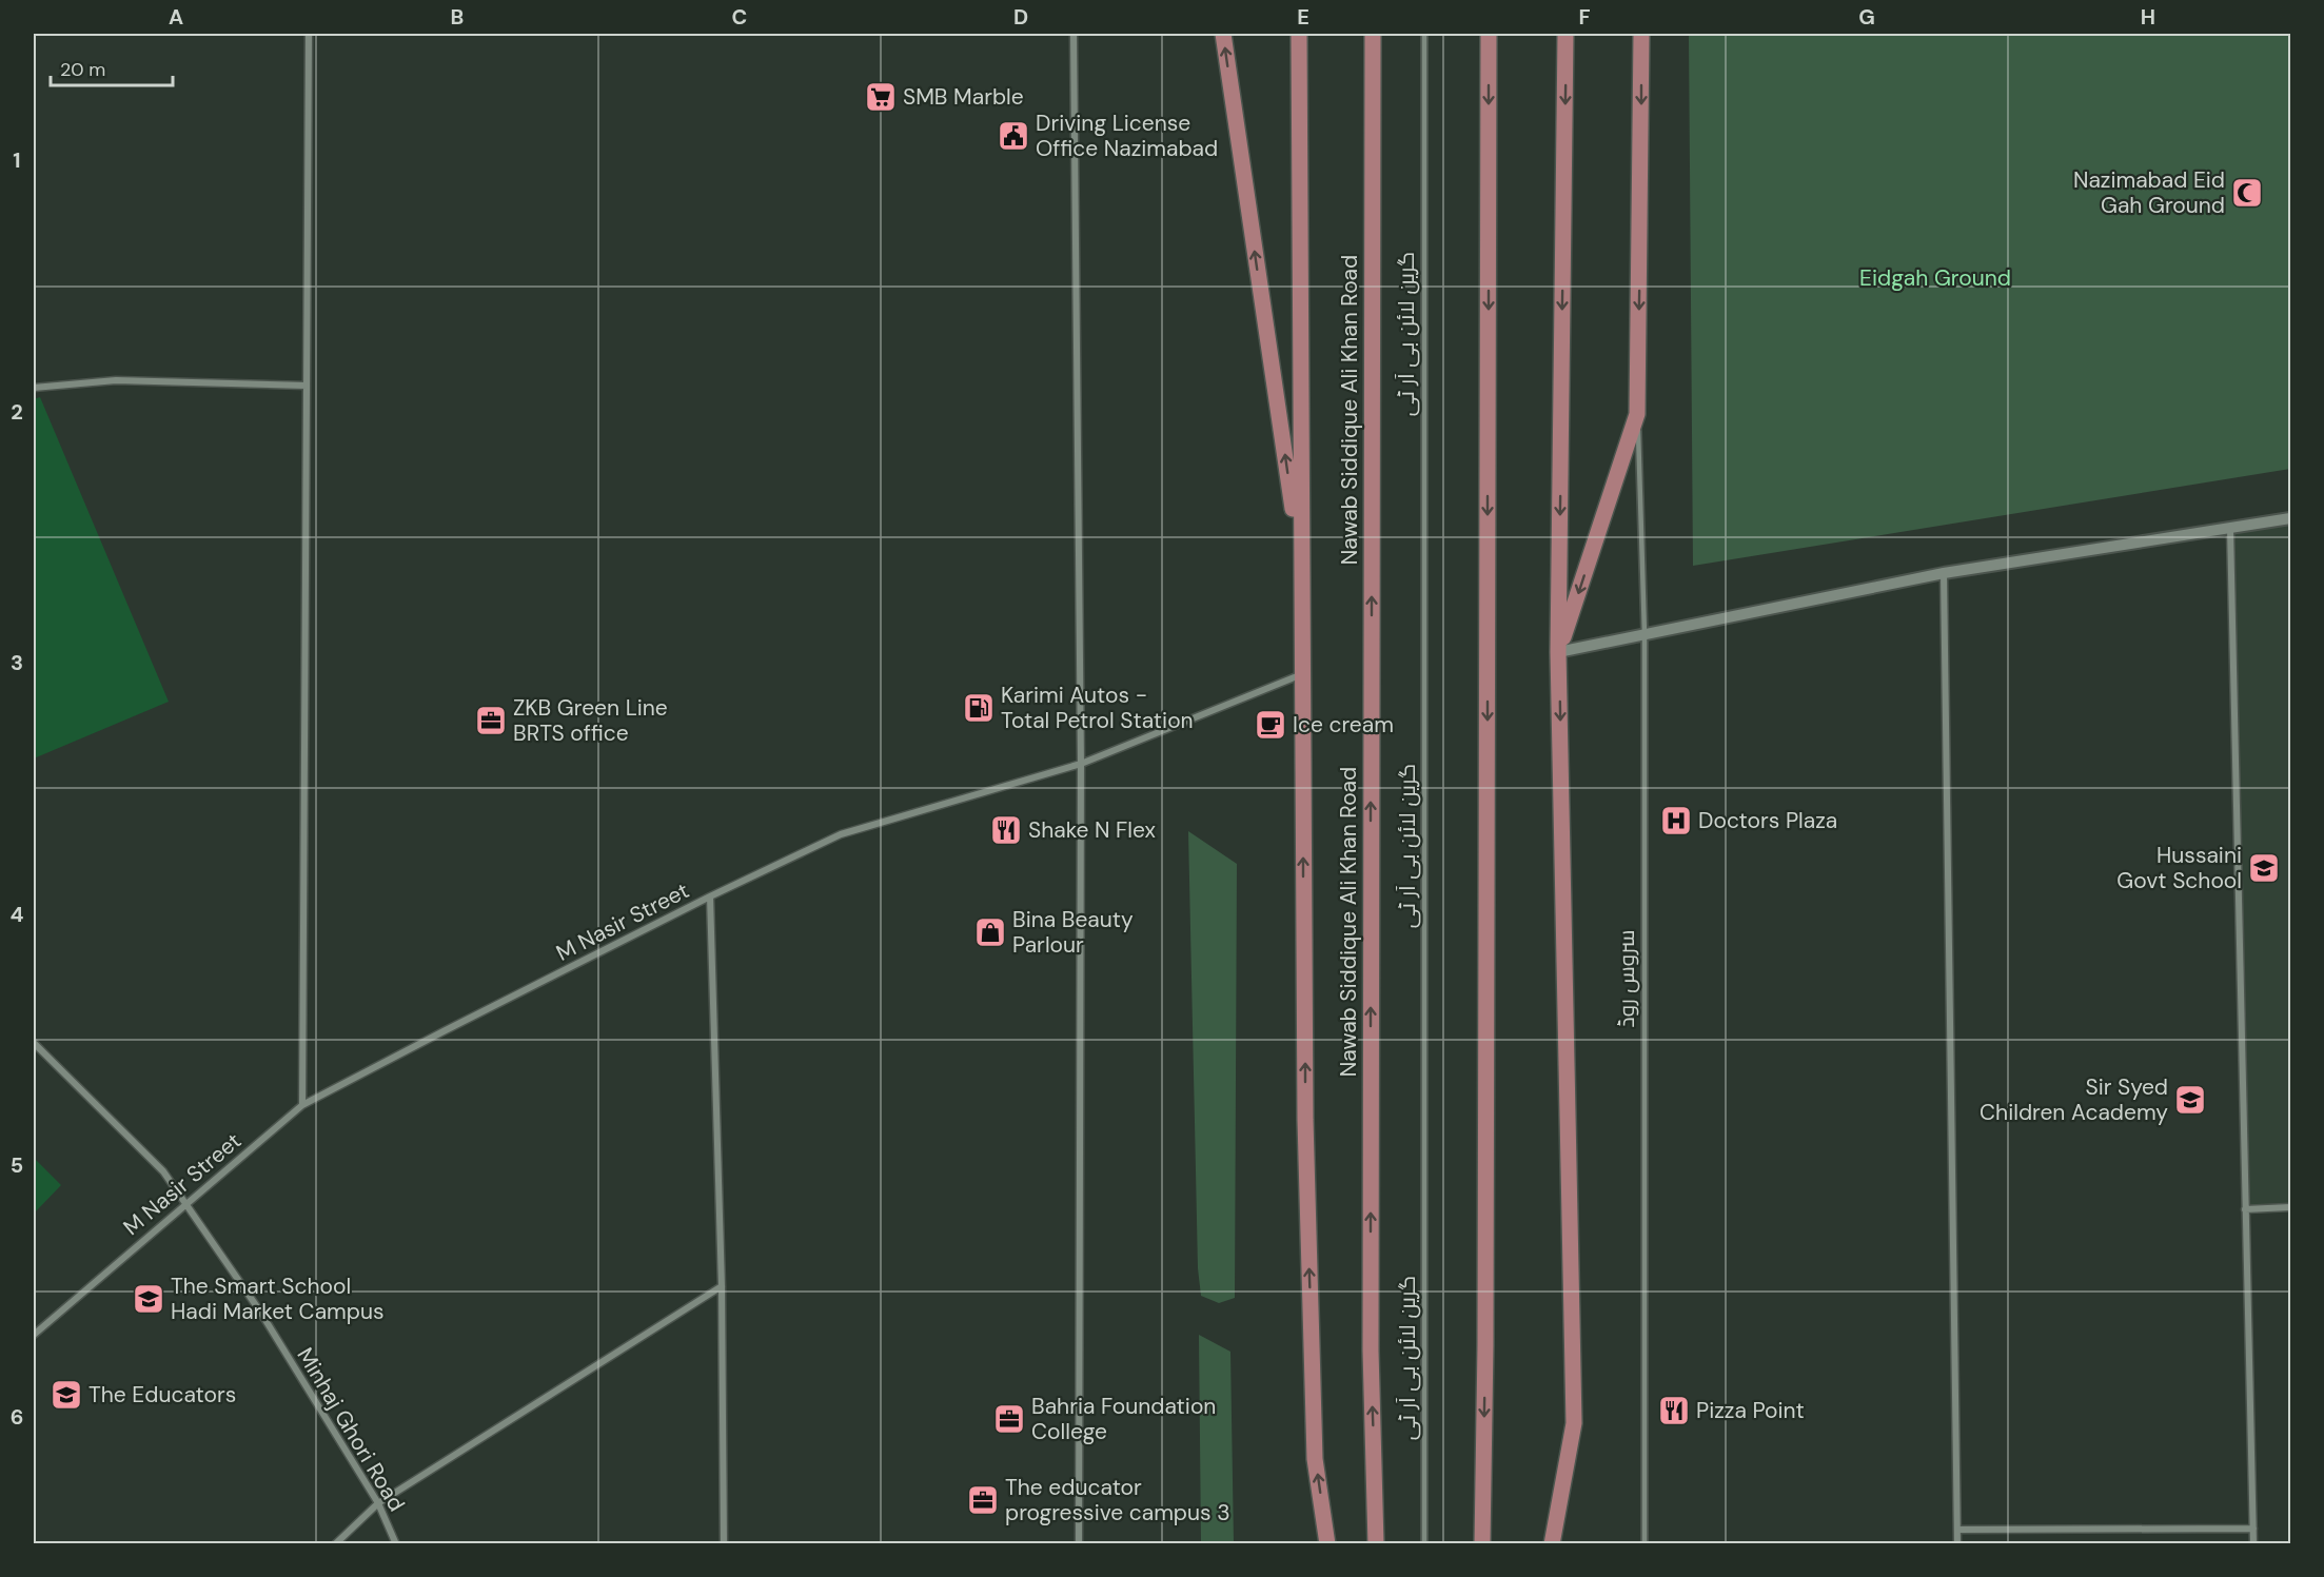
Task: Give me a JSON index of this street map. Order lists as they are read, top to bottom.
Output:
{
  "streets": {
    "main road": ["Nawab Siddique Ali Khan Road"],
    "street": ["M Nasir Street", "Minhaj Ghori Road"],
    "lane": ["گرین لائن بی آر ٹی", "سروس روڈ"]
  },
  "crossings": [
    ["M Nasir Street", "Minhaj Ghori Road"]
  ],
  "parks": ["Eidgah Ground"],
  "places": {
    "supermarket": ["SMB Marble"],
    "public building": ["Driving License Office Nazimabad"],
    "mosque": ["Nazimabad Eid Gah Ground"],
    "fuel station": ["Karimi Autos - Total Petrol Station"],
    "office": ["ZKB Green Line BRTS office", "Bahria Foundation College", "The educator progressive campus 3"],
    "cafe": ["Ice cream"],
    "hospital": ["Doctors Plaza"],
    "restaurant": ["Shake N Flex", "Pizza Point"],
    "school or university": [
      "Hussaini Govt School",
      "Sir Syed Children Academy",
      "The Smart School Hadi Market Campus",
      "The Educators"
    ],
    "shop": ["Bina Beauty Parlour"]
  },
  "scale_bar": "20 m",
  "grid": {
    "columns": [
      "A",
      "B",
      "C",
      "D",
      "E",
      "F",
      "G",
      "H"
    ],
    "rows": [
      "1",
      "2",
      "3",
      "4",
      "5",
      "6"
    ]
  }
}
